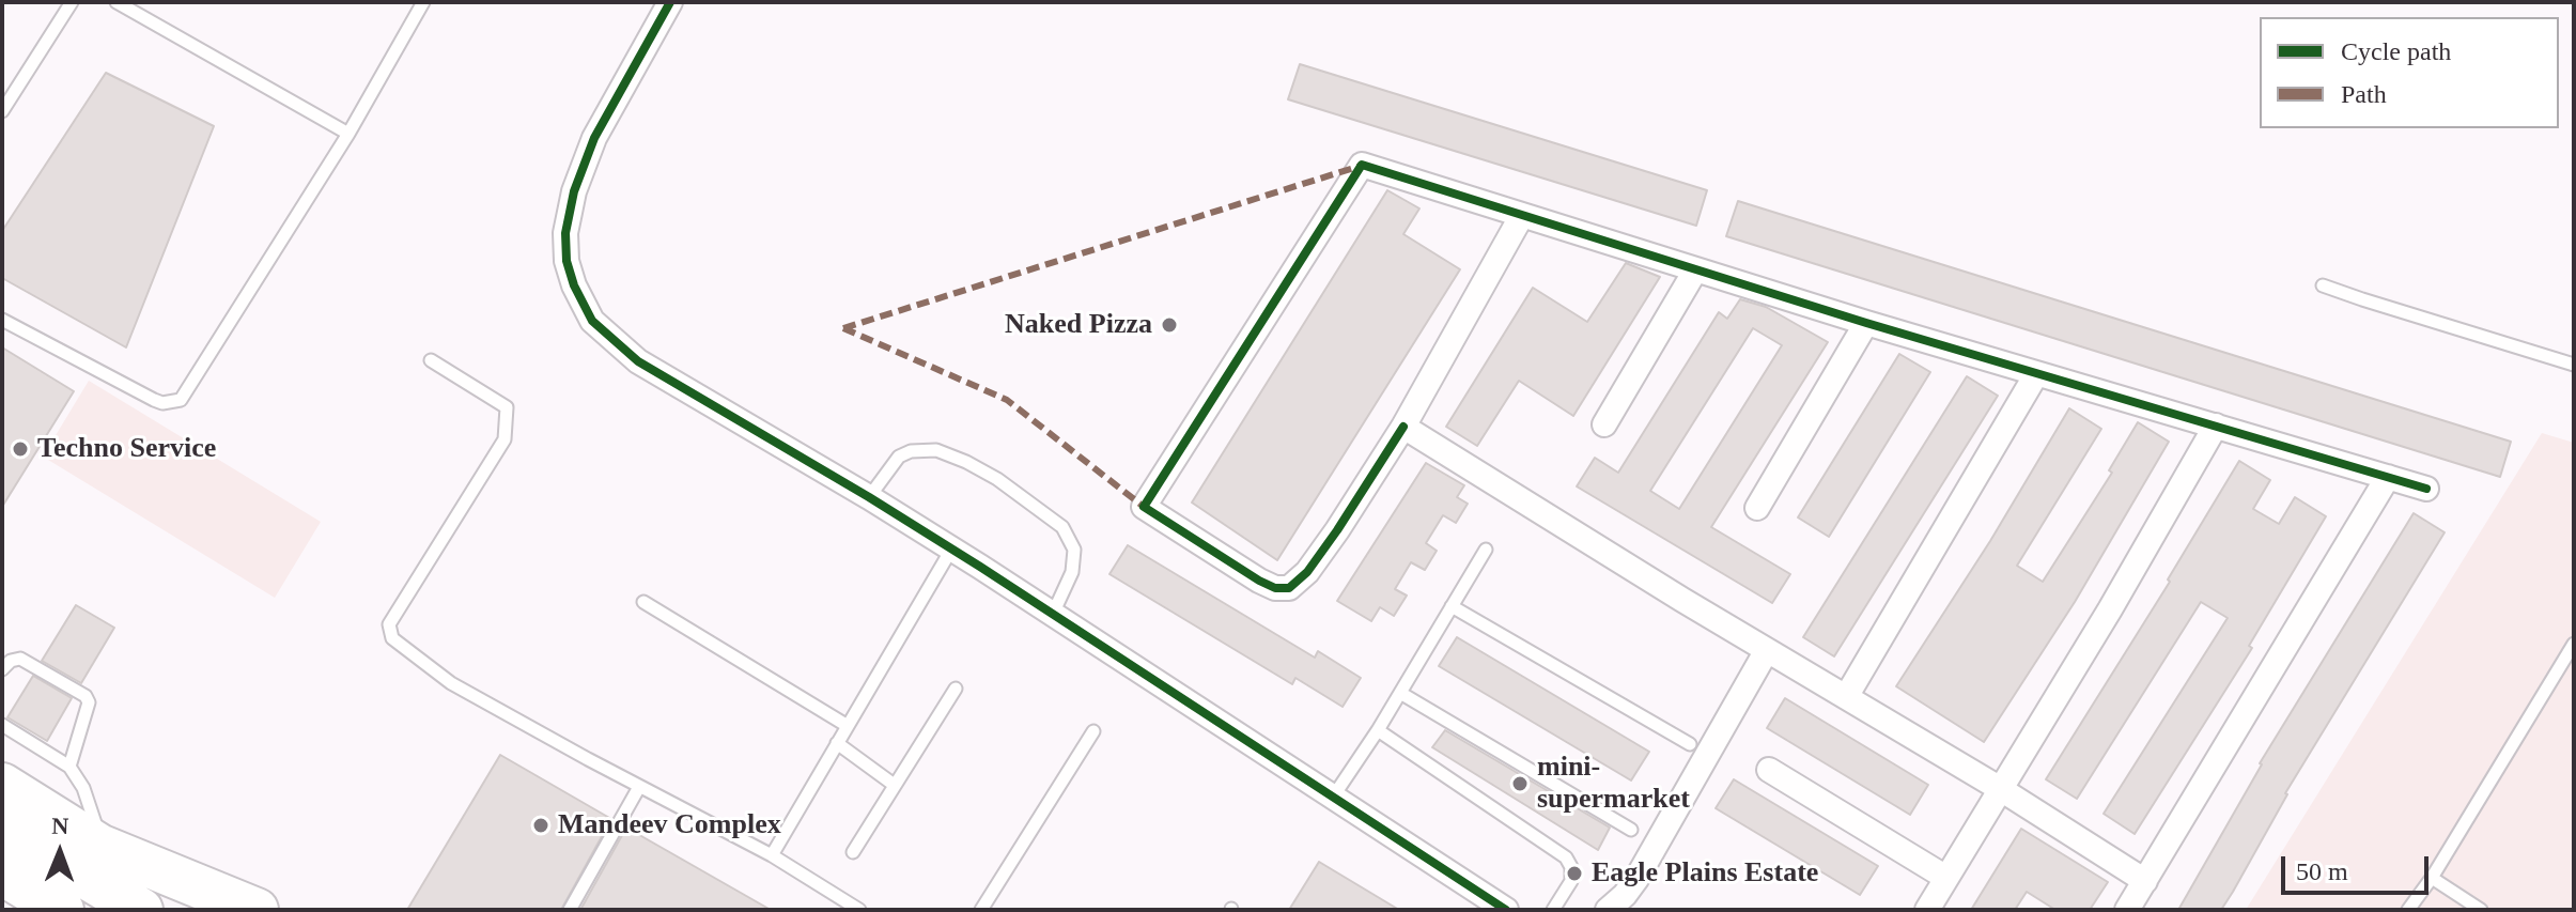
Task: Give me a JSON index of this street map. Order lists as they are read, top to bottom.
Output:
{
  "places": [
    "Naked Pizza",
    "Techno Service",
    "mini- supermarket",
    "Mandeev Complex",
    "Eagle Plains Estate"
  ],
  "legend": ["Cycle path", "Path"],
  "scale_bar": "50 m",
  "north": "top"
}
